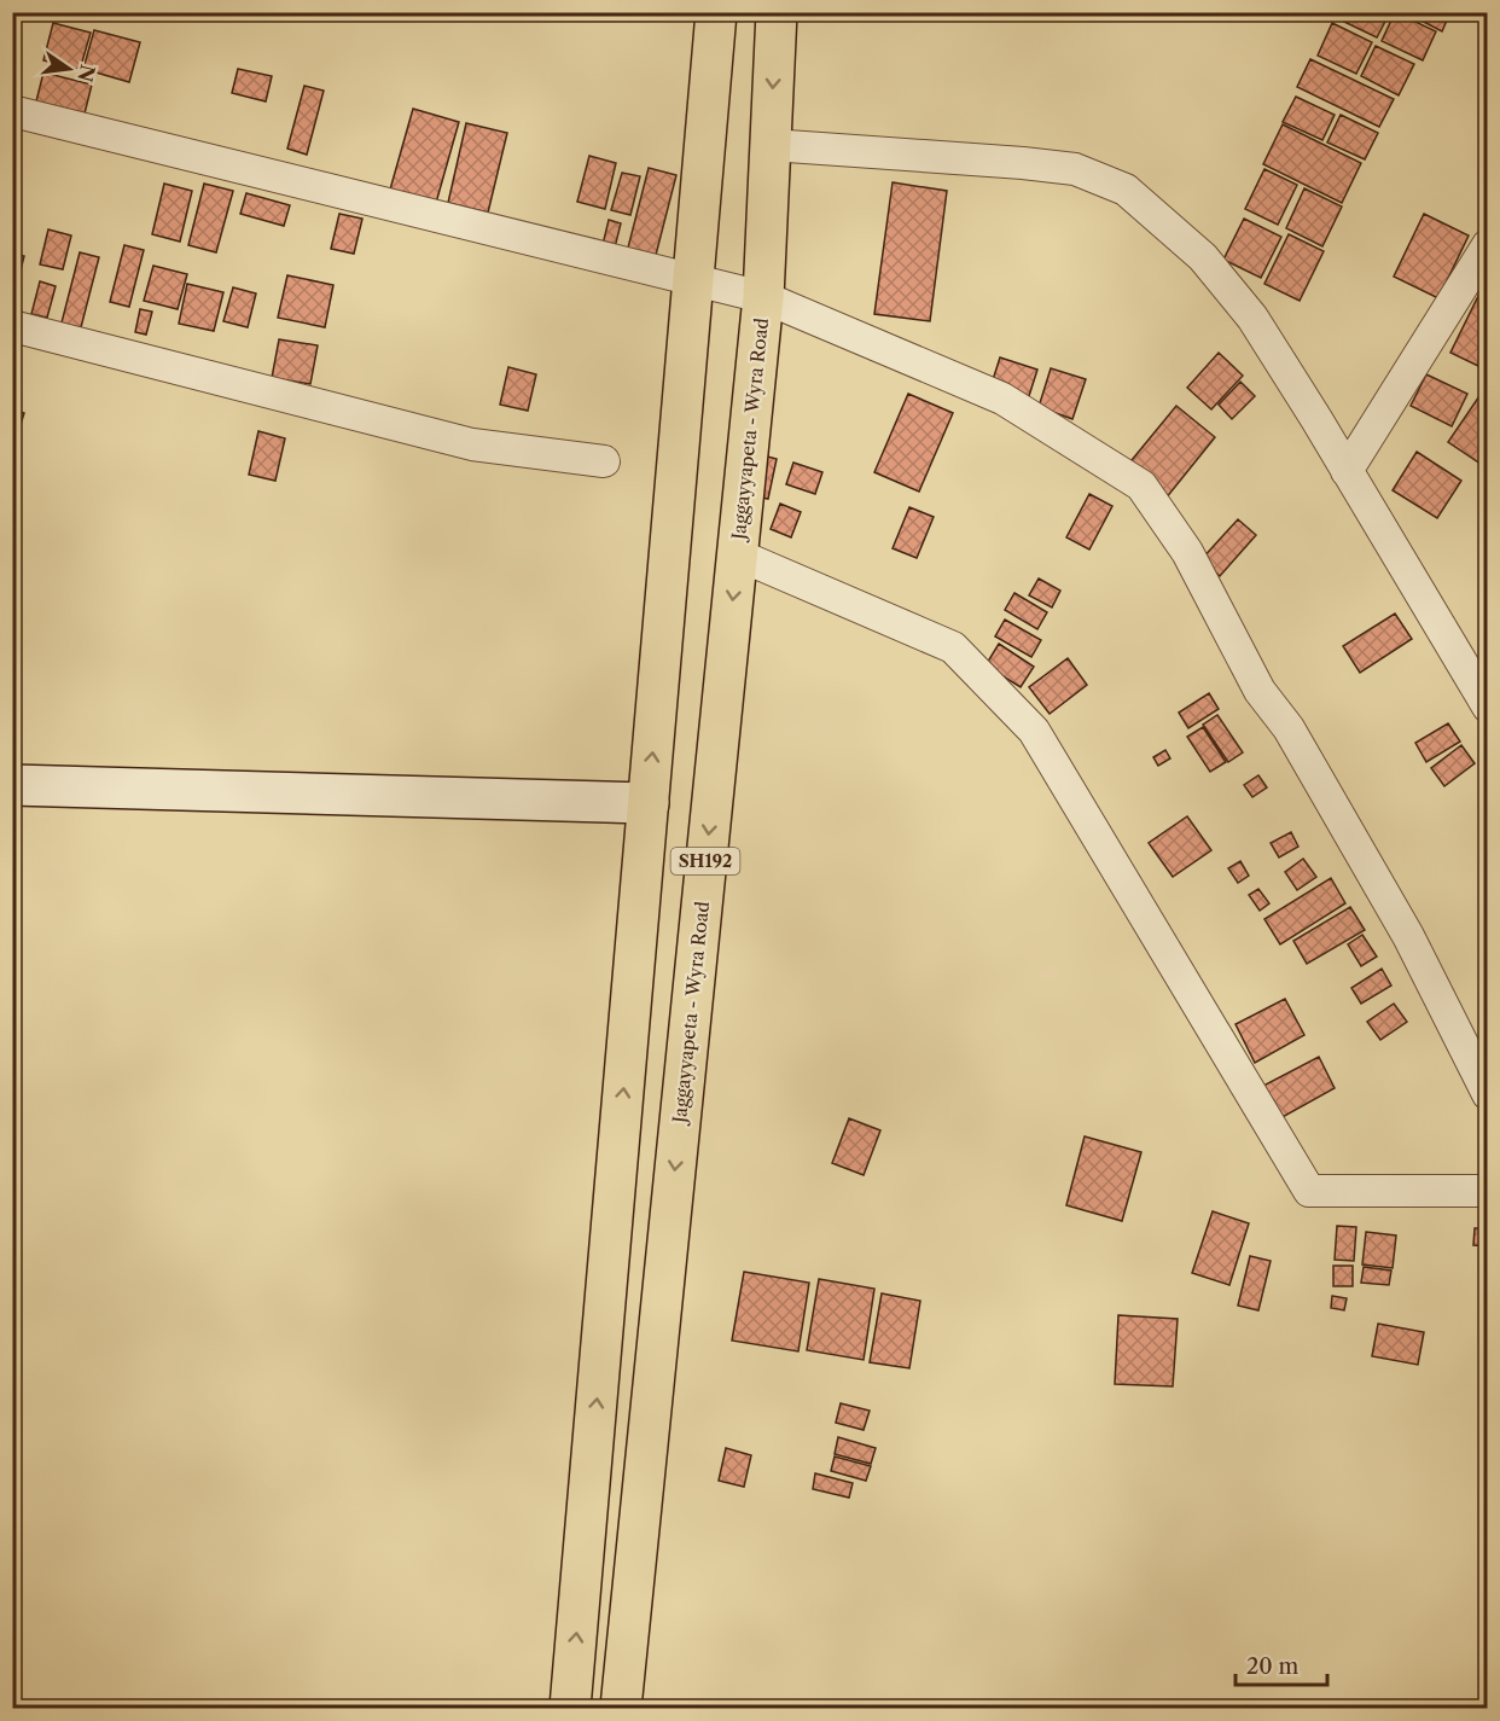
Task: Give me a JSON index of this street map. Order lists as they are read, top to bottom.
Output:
{
  "streets": {
    "main road": ["Jaggayyapeta - Wyra Road", "SH192"]
  },
  "scale_bar": "20 m",
  "north": "right"
}
